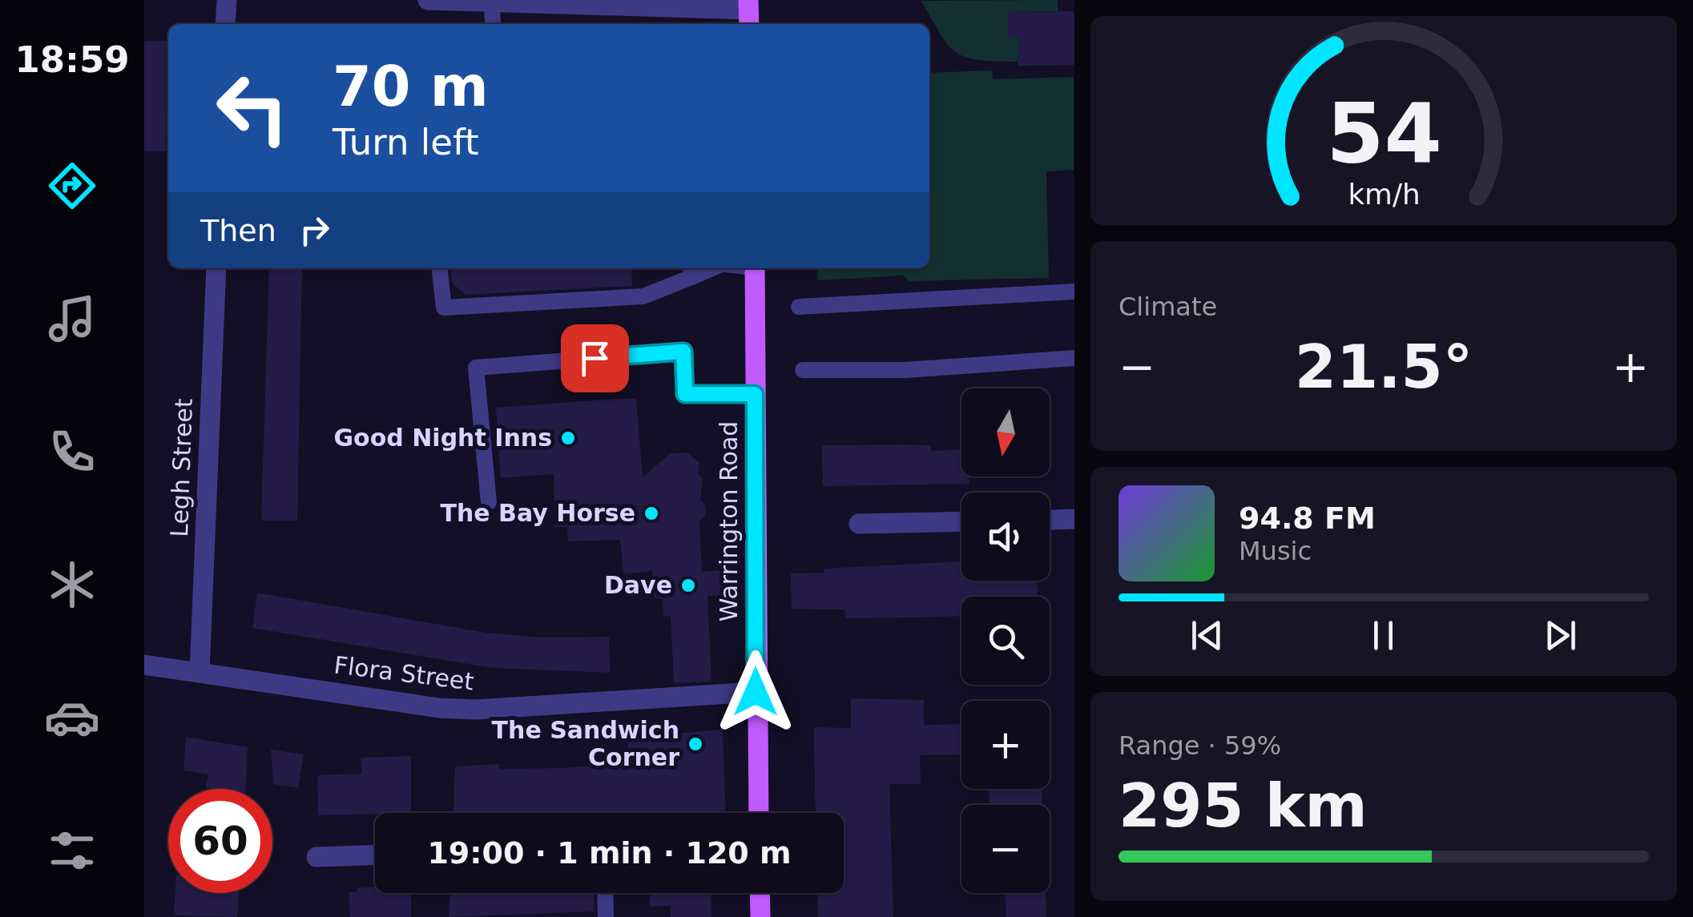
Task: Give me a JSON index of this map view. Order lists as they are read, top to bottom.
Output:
{
  "streets": {
    "main road": ["Warrington Road"],
    "street": ["Legh Street", "Flora Street"]
  },
  "crossings": [
    ["Legh Street", "Flora Street"],
    ["Warrington Road", "Flora Street"]
  ],
  "places": [
    "Good Night Inns",
    "The Bay Horse",
    "Dave",
    "The Sandwich Corner"
  ],
  "north": "bottom",
  "page": {
    "tabs": "18:59",
    "turn": ["70 m", "Turn left"],
    "then": "Then",
    "tile": [
      "Climate",
      ["Range · 59%", "295 km"]
    ],
    "heat": ["−", "21.5°", "+"],
    "map_buttons": ["+", "−"],
    "song": ["94.8 FM", "Music"],
    "limit": "60",
    "trip": "19:00 · 1 min · 120 m",
    "gauge": ["54", "km/h"]
  }
}
